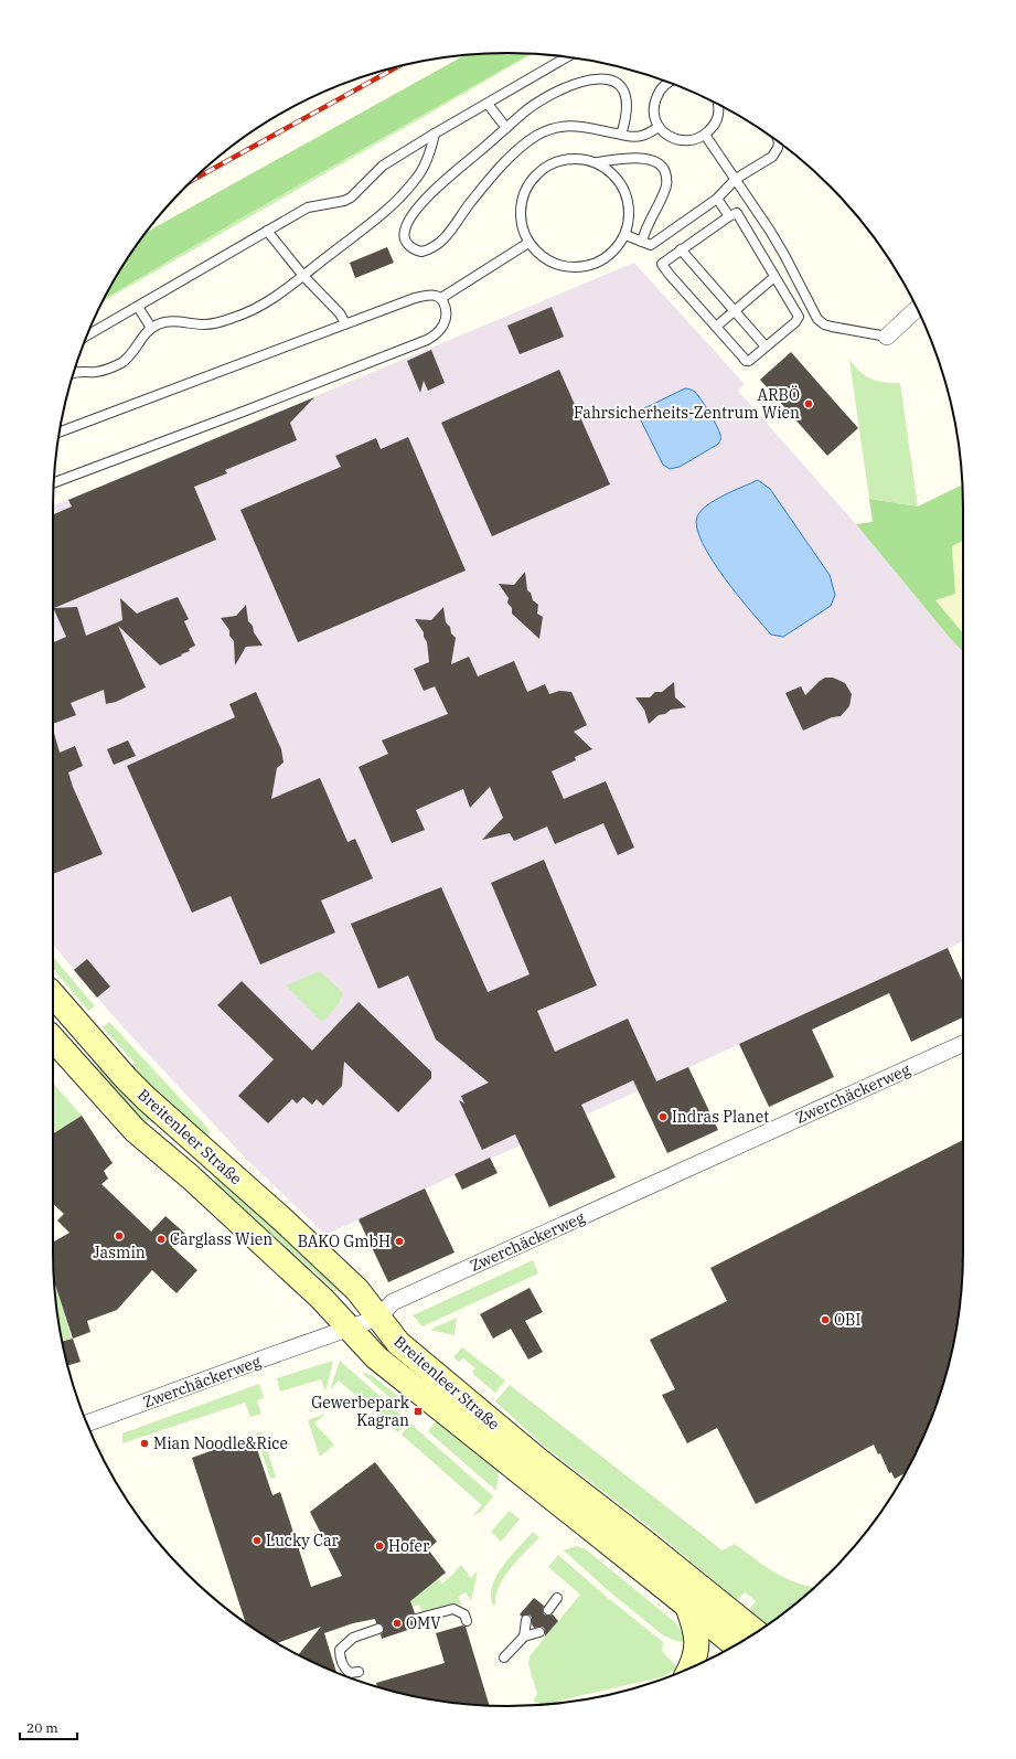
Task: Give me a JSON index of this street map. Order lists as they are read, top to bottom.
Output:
{
  "streets": {
    "main road": ["Breitenleer Straße"],
    "street": ["Zwerchäckerweg"]
  },
  "crossings": [
    ["Zwerchäckerweg", "Breitenleer Straße"]
  ],
  "places": {
    "other": [
      "ARBÖ Fahrsicherheits-Zentrum Wien",
      "Indras Planet",
      "Jasmin",
      "Carglass Wien",
      "BAKO GmbH",
      "OBI",
      "Mian Noodle&Rice",
      "Lucky Car",
      "Hofer",
      "OMV"
    ],
    "transit": ["Gewerbepark Kagran"]
  },
  "scale_bar": "20 m"
}
